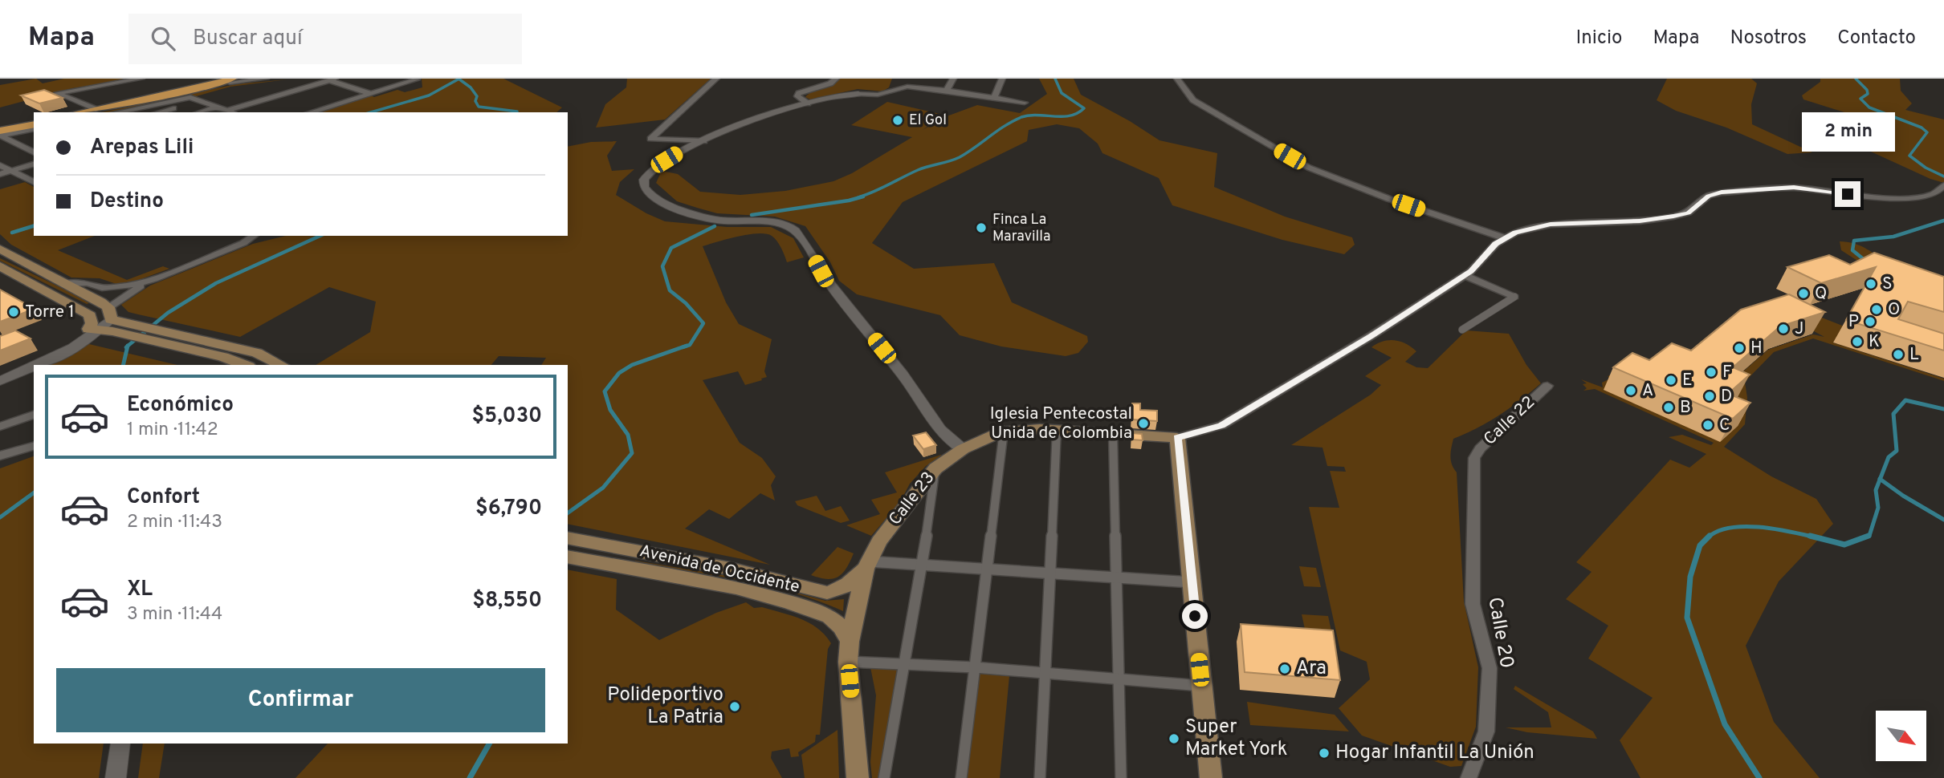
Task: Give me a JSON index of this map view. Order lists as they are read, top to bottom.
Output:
{
  "streets": {
    "main road": ["Calle 23", "Avenida de Occidente"],
    "street": ["Calle 22", "Calle 20"]
  },
  "crossings": [
    ["Calle 22", "Calle 20"],
    ["Calle 23", "Avenida de Occidente"]
  ],
  "places": [
    "El Gol",
    "Finca La Maravilla",
    "S",
    "Q",
    "O",
    "Torre 1",
    "P",
    "J",
    "K",
    "H",
    "L",
    "F",
    "E",
    "A",
    "D",
    "B",
    "Iglesia Pentecostal Unida de Colombia",
    "C",
    "Ara",
    "Polideportivo La Patria",
    "Super Market York",
    "Hogar Infantil La Unión"
  ],
  "north": "bottom right",
  "page": {
    "header": "Mapa",
    "search": "Buscar aquí",
    "nav": [
      "Inicio",
      "Mapa",
      "Nosotros",
      "Contacto"
    ],
    "bubble": "2 min",
    "banner": ["Arepas Lili", "Destino"],
    "list": [
      {
        "name": "Económico",
        "note": "1 min · 11:42",
        "value": "$5,030"
      },
      {
        "name": "Confort",
        "note": "2 min · 11:43",
        "value": "$6,790"
      },
      {
        "name": "XL",
        "note": "3 min · 11:44",
        "value": "$8,550"
      }
    ],
    "buttons": "Confirmar"
  }
}
